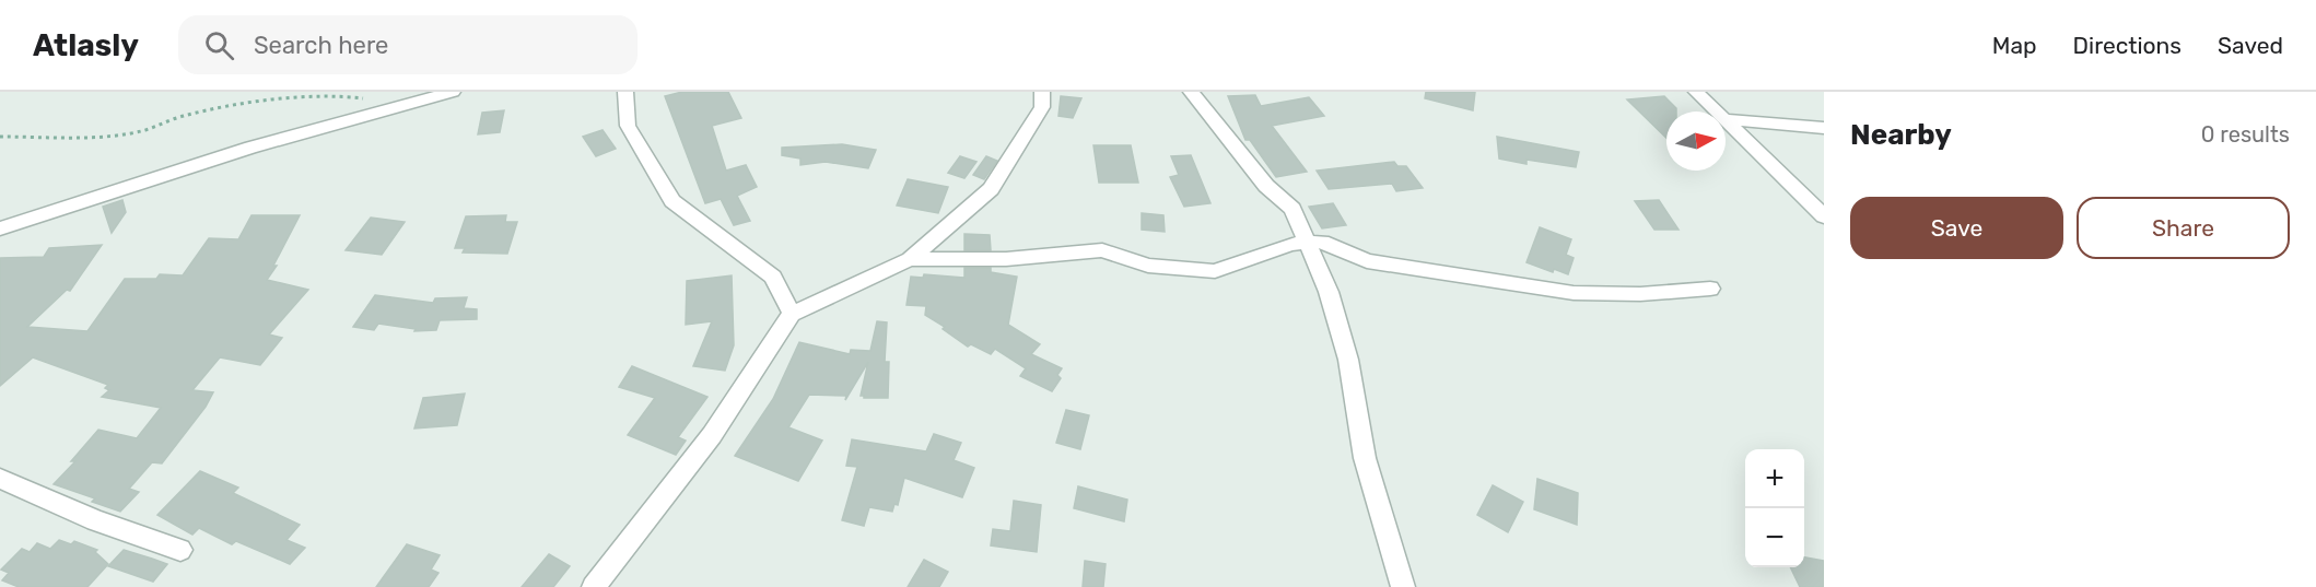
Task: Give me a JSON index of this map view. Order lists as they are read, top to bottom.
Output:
{
  "north": "right",
  "page": {
    "header": "Atlasly",
    "search": "Search here",
    "nav": ["Map", "Directions", "Saved"],
    "heading": ["Nearby", "0 results"],
    "buttons": ["Save", "Share"],
    "map_buttons": ["+", "−"]
  }
}
